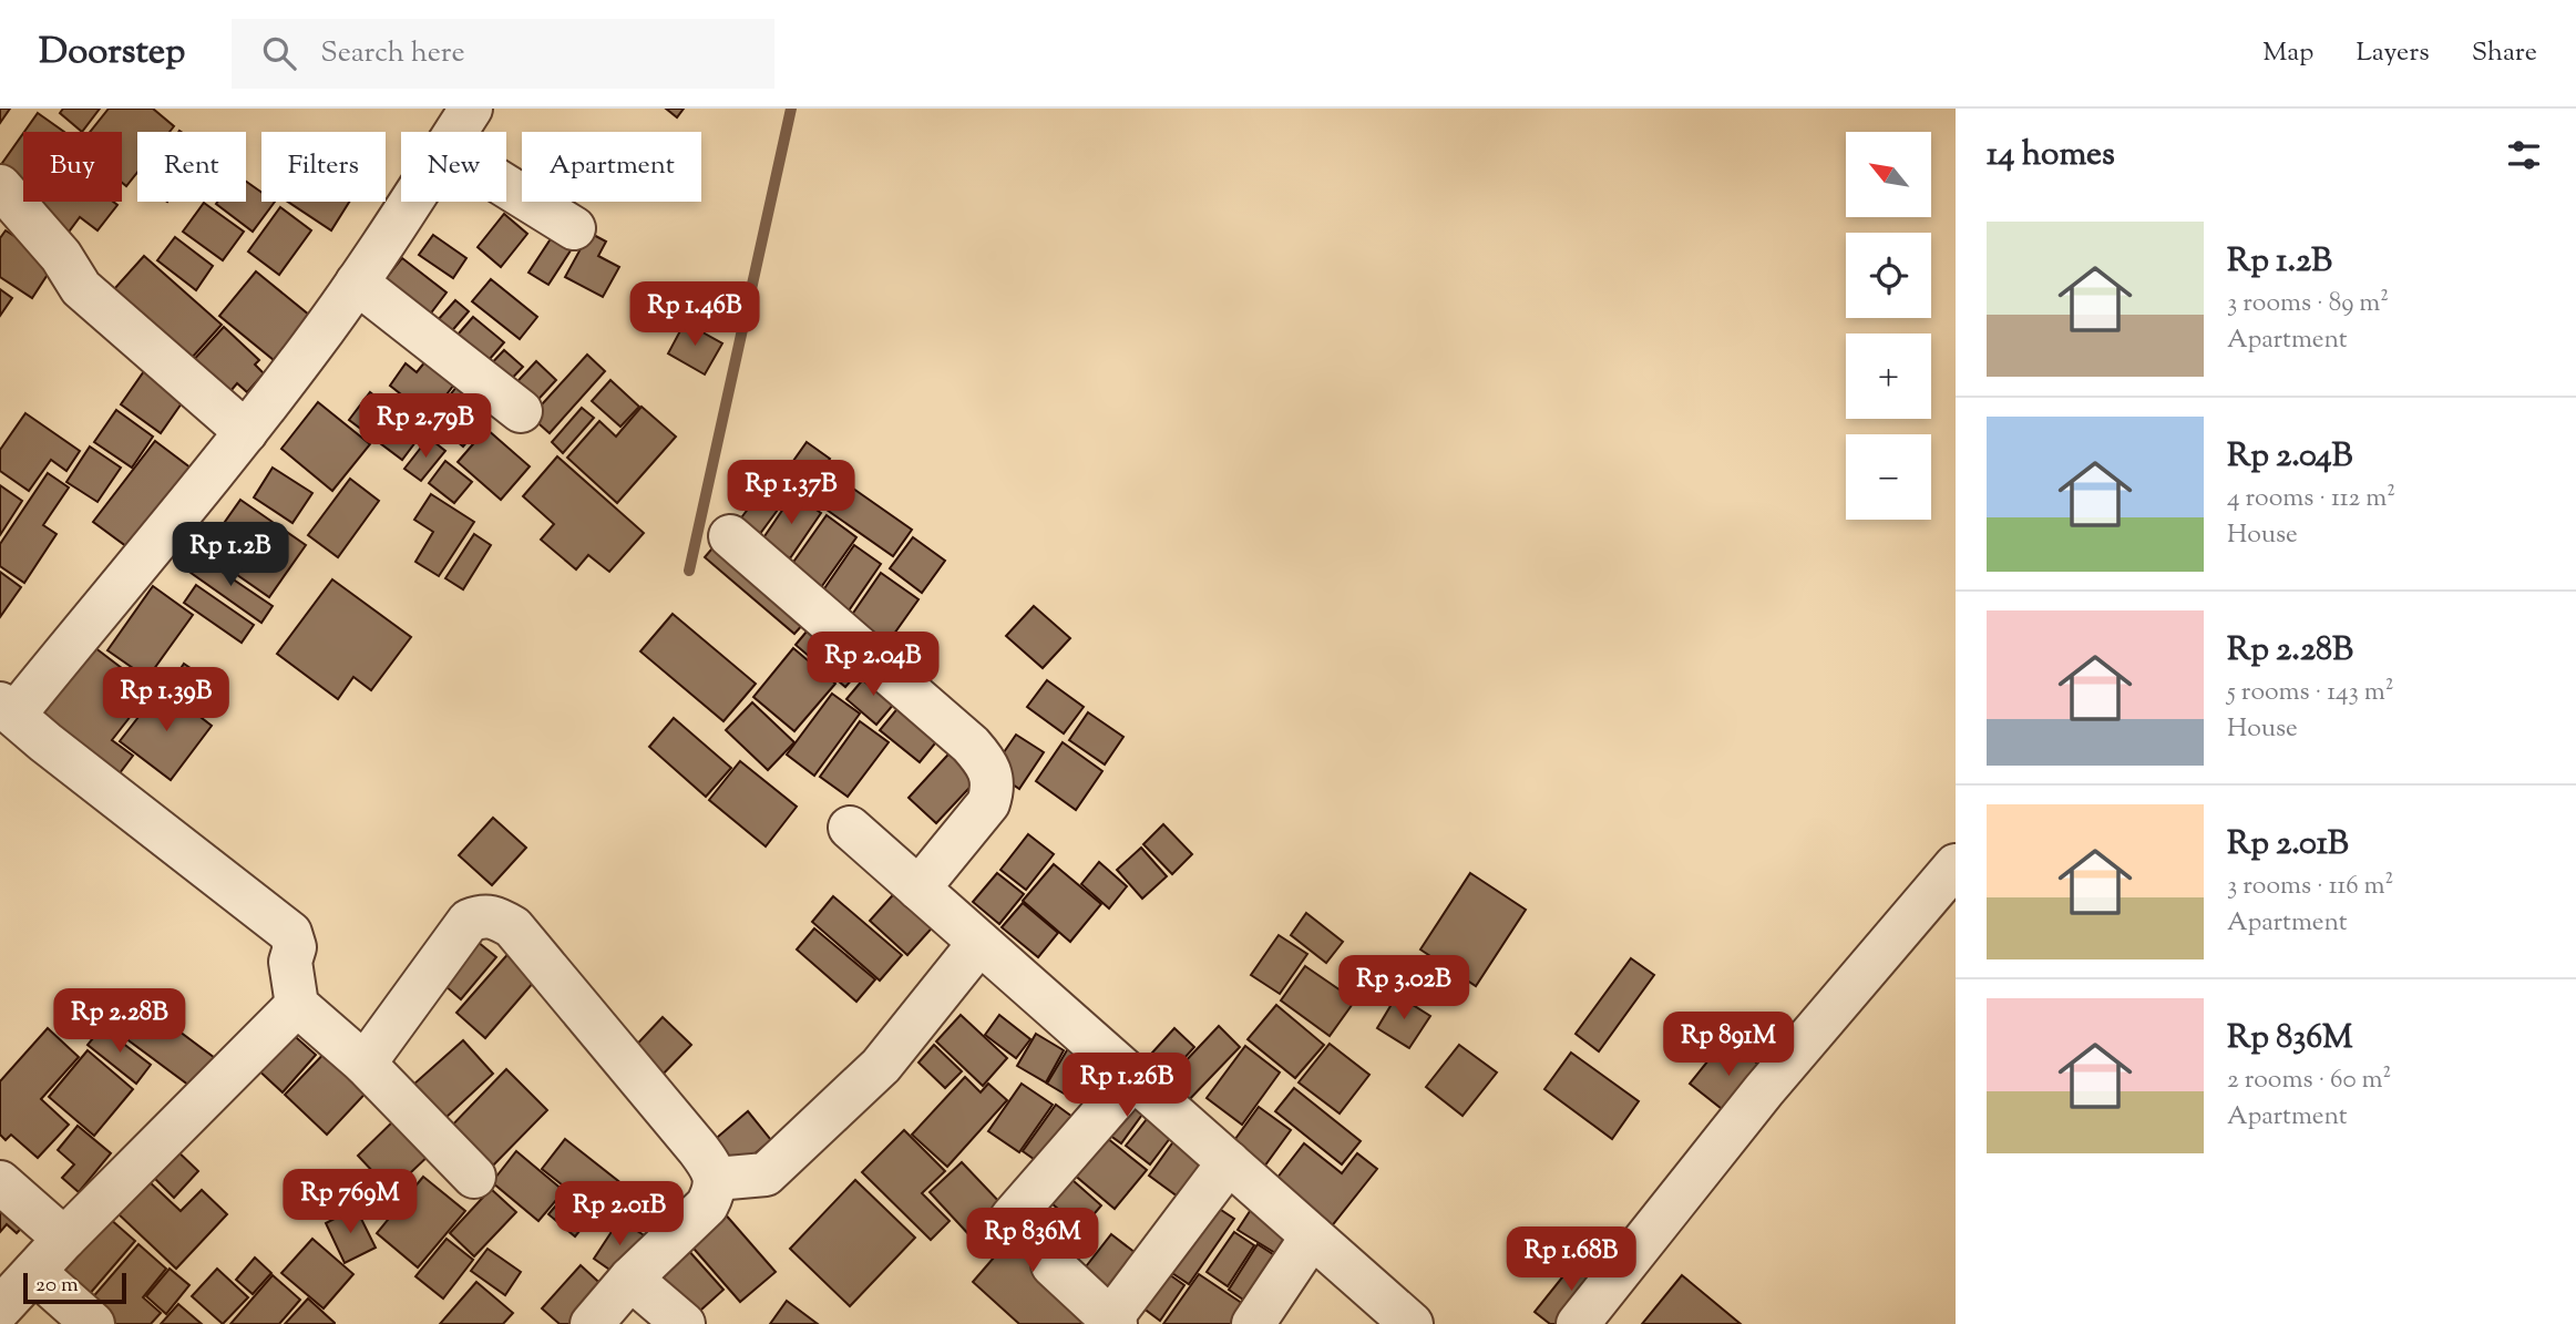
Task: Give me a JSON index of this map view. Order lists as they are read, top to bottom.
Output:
{
  "scale_bar": "20 m",
  "north": "top left",
  "page": {
    "header": "Doorstep",
    "search": "Search here",
    "nav": ["Map", "Layers", "Share"],
    "heading": "14 homes",
    "map_buttons": ["+", "−"],
    "chip": [
      "Buy",
      "Rent",
      "Filters",
      "New",
      "Apartment"
    ],
    "list": [
      {
        "name": "Rp 1.2B",
        "note": "3 rooms · 89 m² · Apartment"
      },
      {
        "name": "Rp 2.04B",
        "note": "4 rooms · 112 m² · House"
      },
      {
        "name": "Rp 2.28B",
        "note": "5 rooms · 143 m² · House"
      },
      {
        "name": "Rp 2.01B",
        "note": "3 rooms · 116 m² · Apartment"
      },
      {
        "name": "Rp 836M",
        "note": "2 rooms · 60 m² · Apartment"
      }
    ],
    "price": [
      "Rp 1.46B",
      "Rp 2.79B",
      "Rp 1.37B",
      "Rp 1.2B",
      "Rp 2.04B",
      "Rp 1.39B",
      "Rp 3.02B",
      "Rp 2.28B",
      "Rp 891M",
      "Rp 1.26B",
      "Rp 769M",
      "Rp 2.01B",
      "Rp 836M",
      "Rp 1.68B"
    ],
    "scale": "20 m"
  }
}
